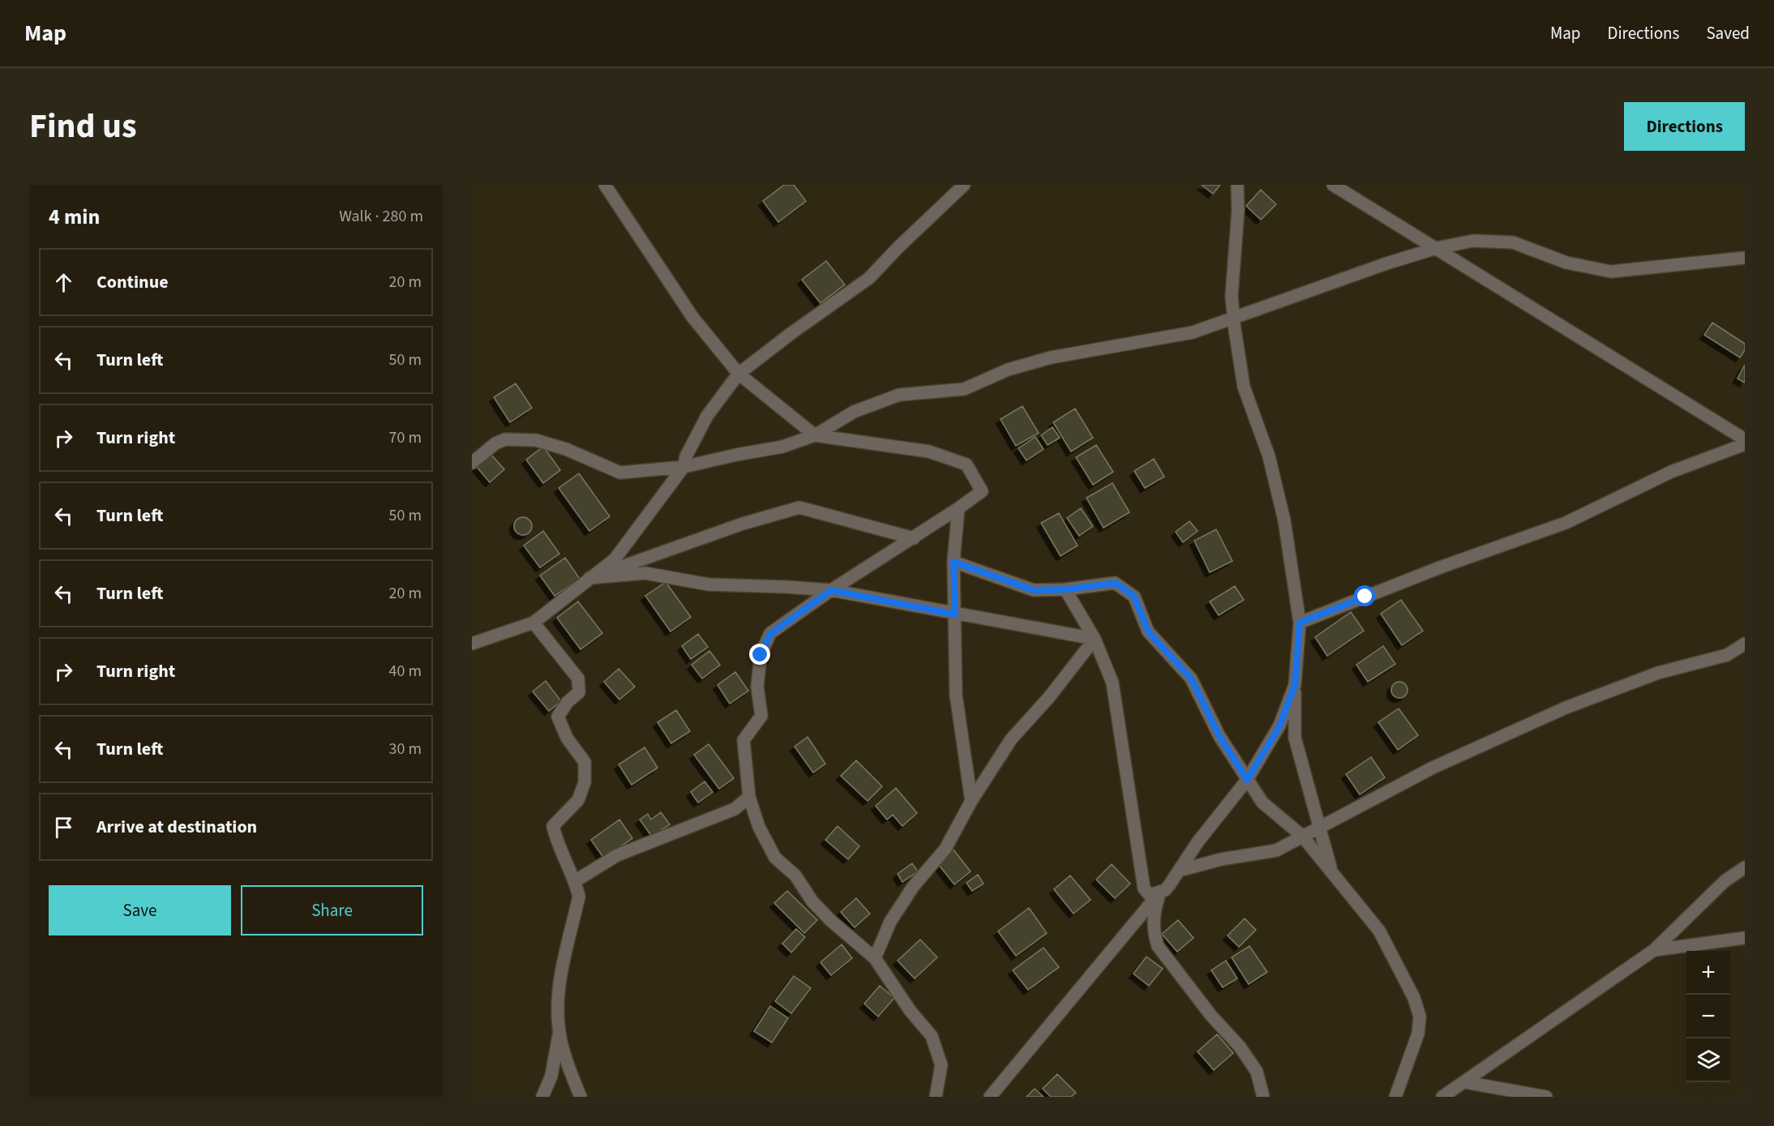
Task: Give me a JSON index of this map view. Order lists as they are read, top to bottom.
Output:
{
  "page": {
    "header": "Map",
    "nav": ["Map", "Directions", "Saved"],
    "title": "Find us",
    "buttons": [
      "Directions",
      ["Save", "Share"]
    ],
    "heading": ["4 min", "Walk · 280 m"],
    "list": [
      ["Continue", "20 m"],
      ["Turn left", "50 m"],
      ["Turn right", "70 m"],
      ["Turn left", "50 m"],
      ["Turn left", "20 m"],
      ["Turn right", "40 m"],
      ["Turn left", "30 m"],
      "Arrive at destination"
    ],
    "map_buttons": ["+", "−"]
  }
}
